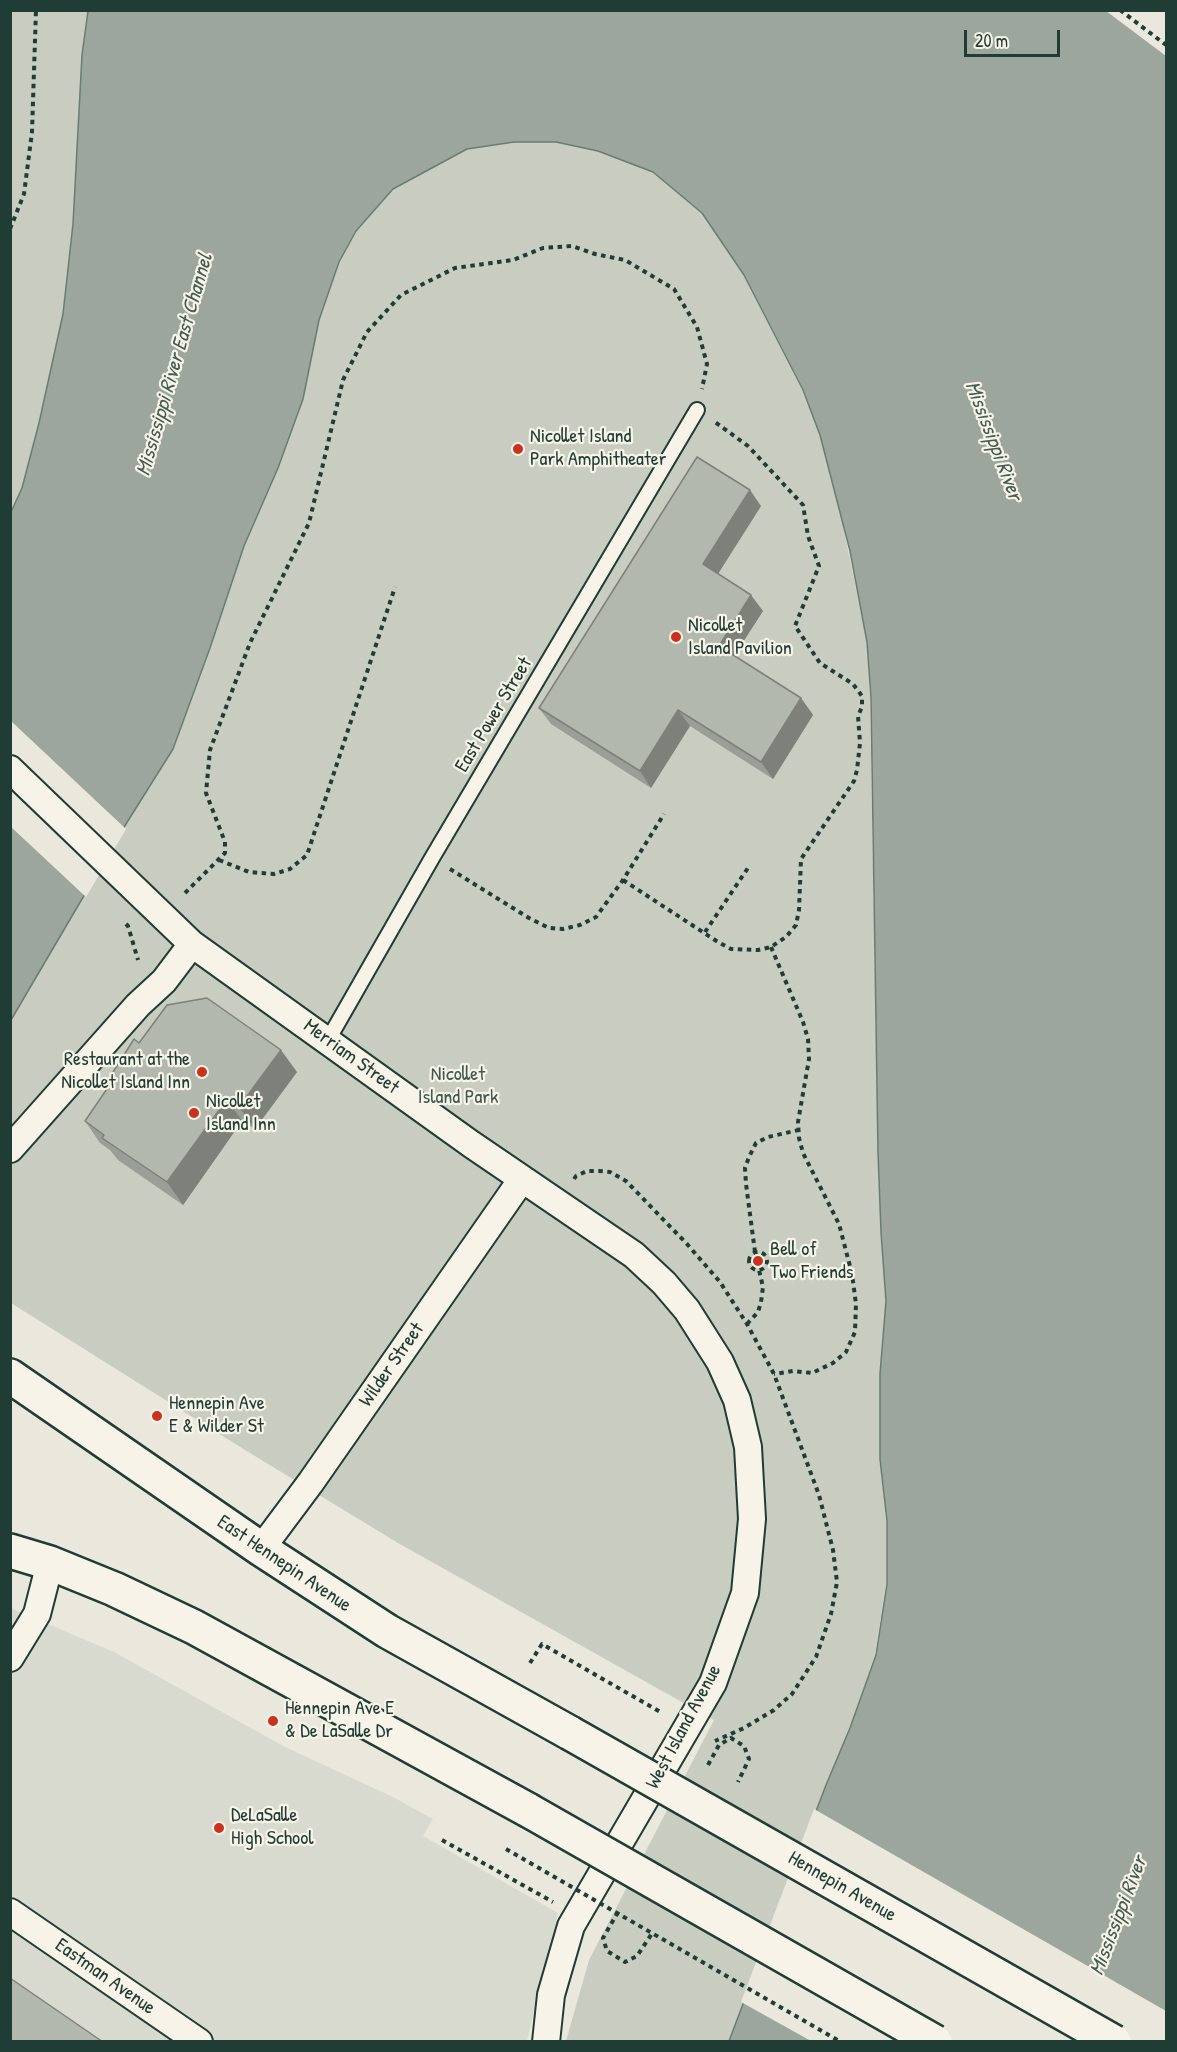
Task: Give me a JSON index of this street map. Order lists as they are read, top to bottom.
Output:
{
  "streets": {
    "main road": ["East Hennepin Avenue", "Hennepin Avenue"],
    "street": [
      "Merriam Street",
      "Wilder Street",
      "West Island Avenue",
      "Eastman Avenue"
    ],
    "lane": ["East Power Street"]
  },
  "crossings": [
    ["East Power Street", "Merriam Street"],
    ["Merriam Street", "Wilder Street"],
    ["Merriam Street", "West Island Avenue"],
    ["Wilder Street", "East Hennepin Avenue"],
    ["East Hennepin Avenue", "Hennepin Avenue"]
  ],
  "water": ["Mississippi River East Channel", "Mississippi River"],
  "parks": ["Nicollet Island Park"],
  "places": [
    "Nicollet Island Park Amphitheater",
    "Nicollet Island Pavilion",
    "Restaurant at the Nicollet Island Inn",
    "Nicollet Island Inn",
    "Bell of Two Friends",
    "Hennepin Ave E & Wilder St",
    "Hennepin Ave E & De LaSalle Dr",
    "DeLaSalle High School"
  ],
  "scale_bar": "20 m"
}
